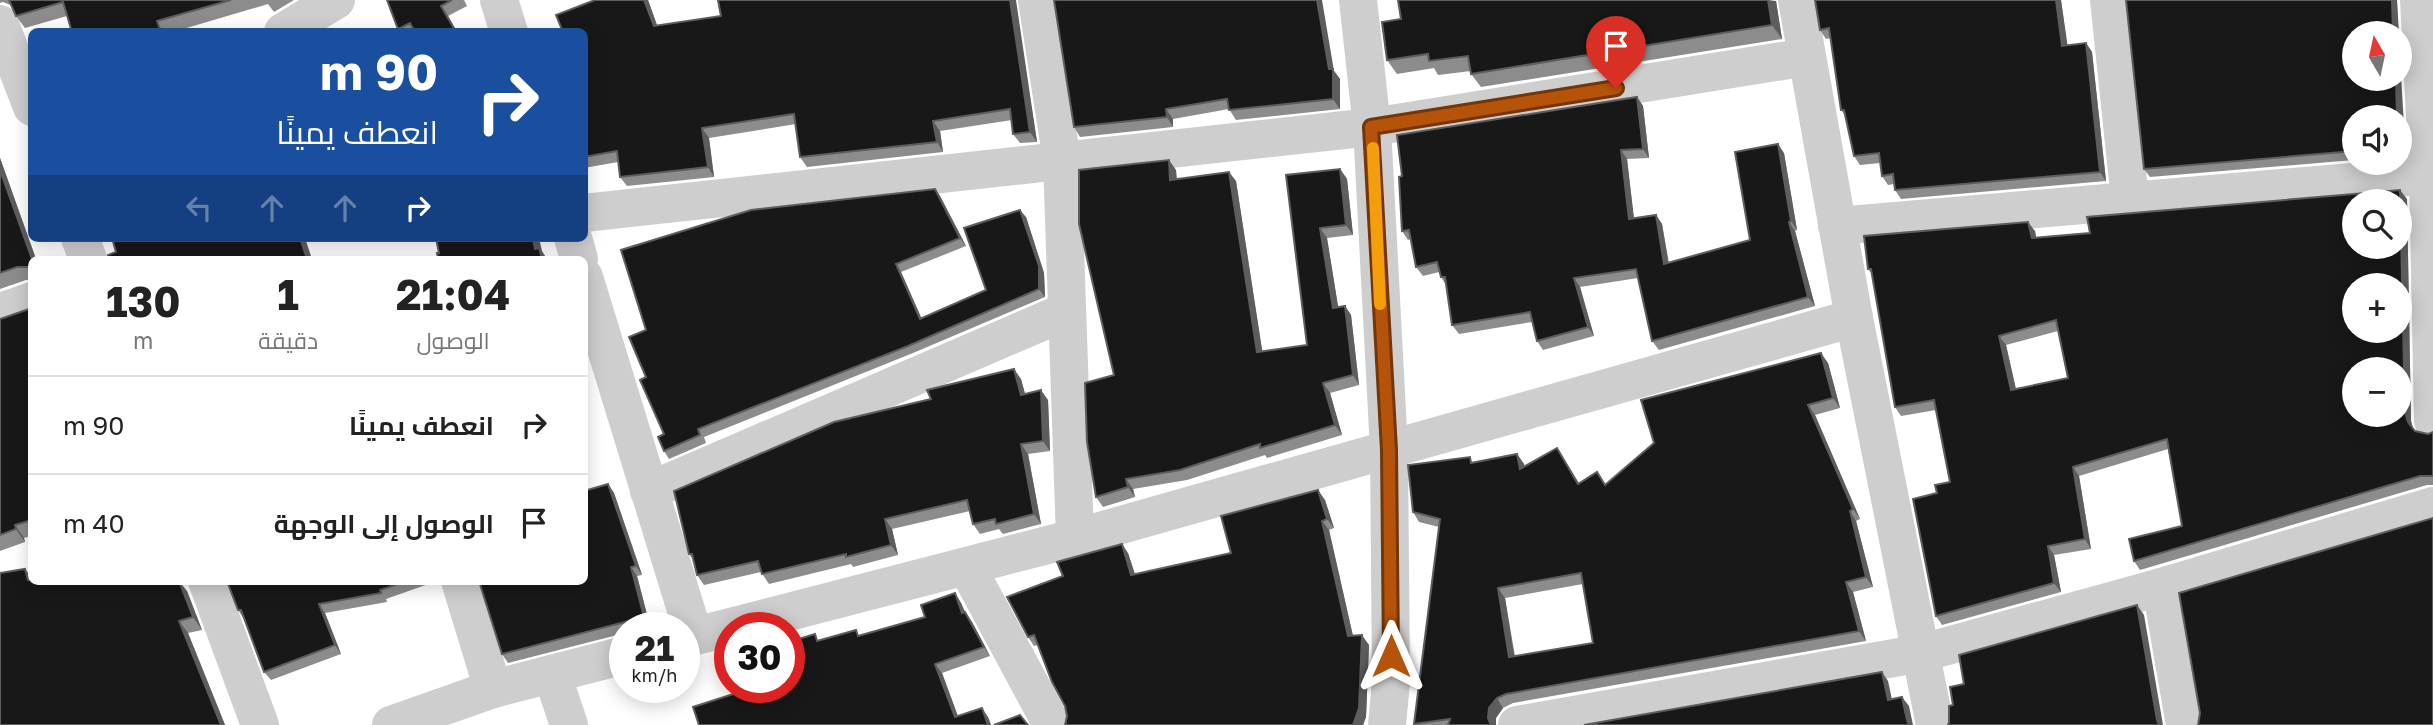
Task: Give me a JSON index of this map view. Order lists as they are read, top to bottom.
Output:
{
  "north": "top",
  "page": {
    "map_buttons": ["+", "−"],
    "turn": ["90 m", "انعطف يمينًا"],
    "eta": [
      "21:04",
      "الوصول",
      "1",
      "دقيقة",
      "130",
      "m"
    ],
    "list": [
      {
        "name": "انعطف يمينًا",
        "value": "90 m"
      },
      {
        "name": "الوصول إلى الوجهة",
        "value": "40 m"
      }
    ],
    "speed": "21 km/h",
    "limit": "30"
  }
}
